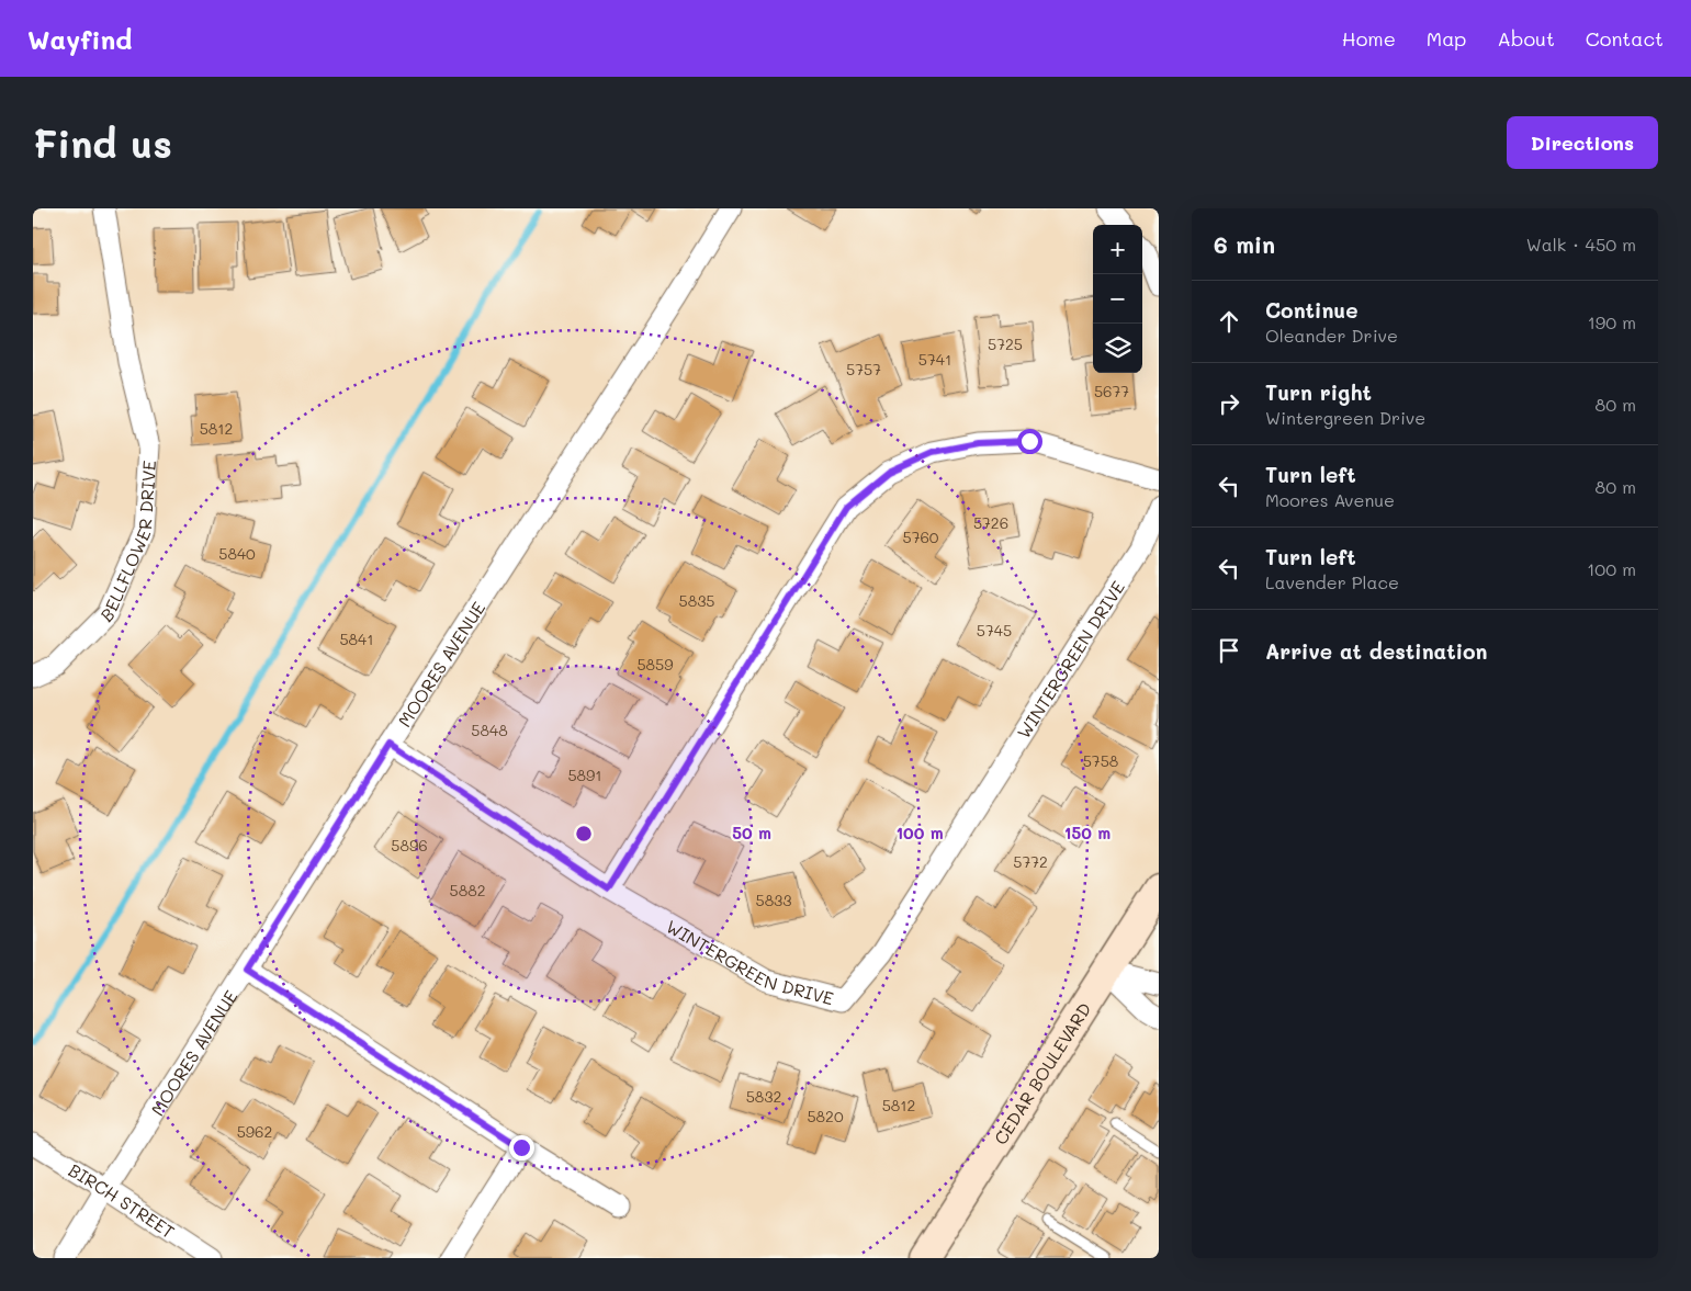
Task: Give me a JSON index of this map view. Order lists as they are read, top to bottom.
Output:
{
  "streets": {
    "main road": ["CEDAR BOULEVARD"],
    "street": [
      "BELLFLOWER DRIVE",
      "WINTERGREEN DRIVE",
      "MOORES AVENUE",
      "BIRCH STREET"
    ]
  },
  "crossings": [
    ["WINTERGREEN DRIVE", "MOORES AVENUE"],
    ["MOORES AVENUE", "BIRCH STREET"]
  ],
  "house_numbers": [
    "5725",
    "5741",
    "5757",
    "5677",
    "5812",
    "5726",
    "5760",
    "5840",
    "5835",
    "5745",
    "5841",
    "5859",
    "5848",
    "5758",
    "5891",
    "5896",
    "5772",
    "5882",
    "5833",
    "5832",
    "5812",
    "5820",
    "5962"
  ],
  "page": {
    "header": "Wayfind",
    "nav": [
      "Home",
      "Map",
      "About",
      "Contact"
    ],
    "buttons": "Directions",
    "title": "Find us",
    "heading": ["6 min", "Walk · 450 m"],
    "map_buttons": ["+", "−"],
    "list": [
      ["Continue", "Oleander Drive", "190 m"],
      ["Turn right", "Wintergreen Drive", "80 m"],
      ["Turn left", "Moores Avenue", "80 m"],
      ["Turn left", "Lavender Place", "100 m"],
      "Arrive at destination"
    ]
  },
  "rings": ["50 m", "100 m", "150 m"]
}
